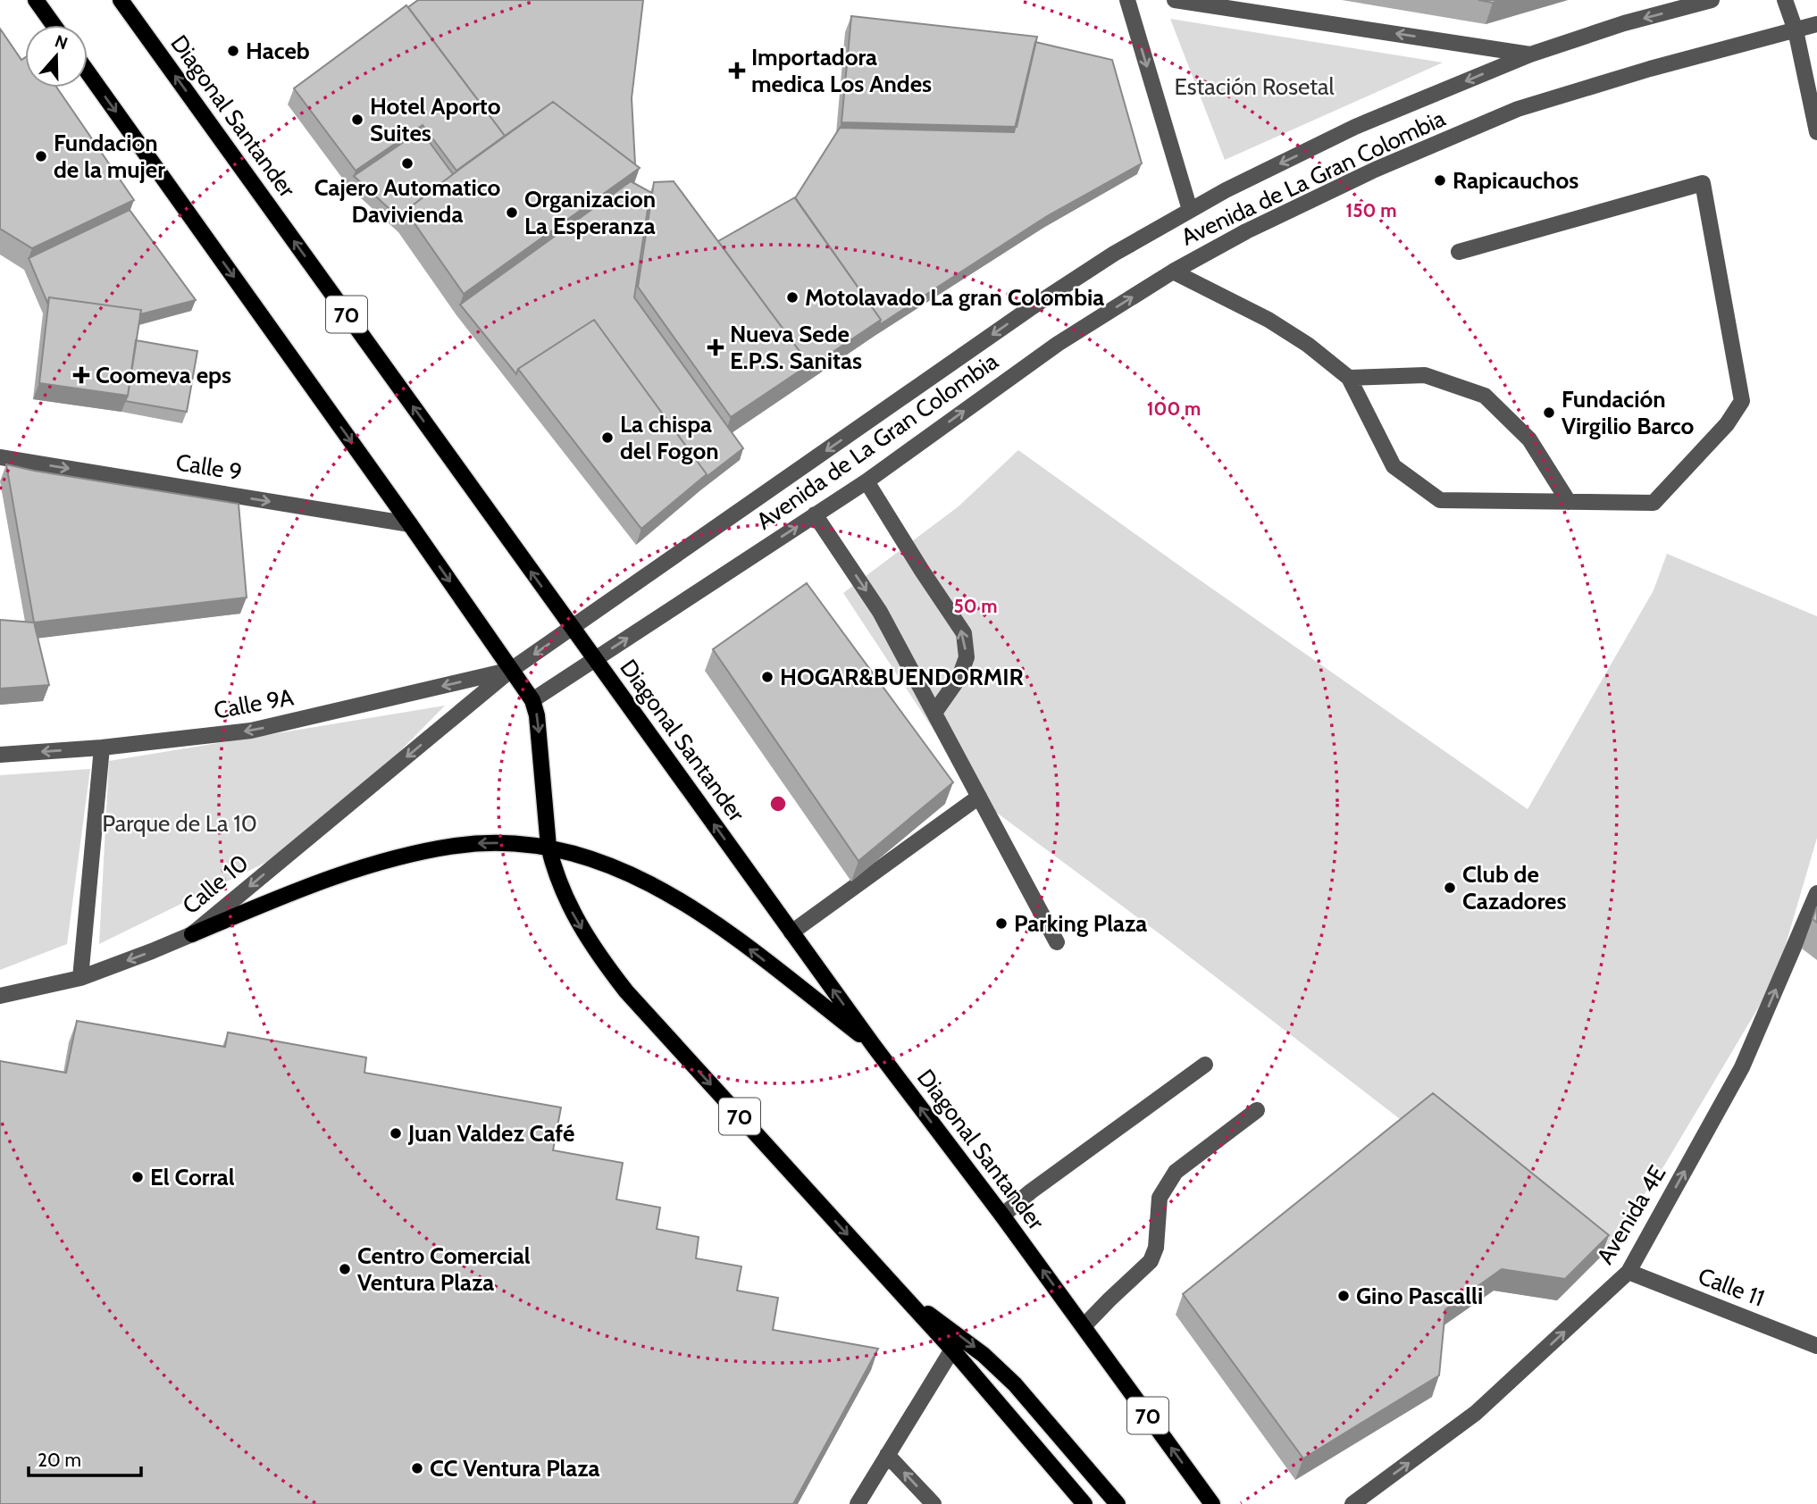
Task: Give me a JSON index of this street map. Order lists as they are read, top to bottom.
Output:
{
  "streets": {
    "main road": ["Diagonal Santander", "70"],
    "street": [
      "Avenida de La Gran Colombia",
      "Calle 9",
      "Calle 9A",
      "Calle 10",
      "Avenida 4E",
      "Calle 11"
    ]
  },
  "crossings": [
    ["Diagonal Santander", "Avenida de La Gran Colombia"],
    ["Avenida de La Gran Colombia", "70"],
    ["Avenida de La Gran Colombia", "Calle 9A"],
    ["Avenida de La Gran Colombia", "Calle 10"],
    ["70", "Calle 9"],
    ["70", "Calle 9A"],
    ["70", "Calle 10"],
    ["Calle 9A", "Calle 10"],
    ["Avenida 4E", "Calle 11"]
  ],
  "one_way": [
    "Calle 9",
    "Calle 9A",
    "Calle 10",
    "Avenida 4E"
  ],
  "parks": ["Estación Rosetal", "Parque de La 10"],
  "places": {
    "other": [
      "Haceb",
      "Hotel Aporto Suites",
      "Fundacion de la mujer",
      "Cajero Automatico Davivienda",
      "Rapicauchos",
      "Organizacion La Esperanza",
      "Motolavado La gran Colombia",
      "Fundación Virgilio Barco",
      "La chispa del Fogon",
      "HOGAR&BUENDORMIR",
      "Club de Cazadores",
      "Parking Plaza",
      "Juan Valdez Café",
      "El Corral",
      "Centro Comercial Ventura Plaza",
      "Gino Pascalli",
      "CC Ventura Plaza"
    ],
    "health": ["Importadora medica Los Andes", "Nueva Sede E.P.S. Sanitas", "Coomeva eps"]
  },
  "scale_bar": "20 m",
  "north": "top",
  "rings": ["150 m", "100 m", "50 m"]
}
